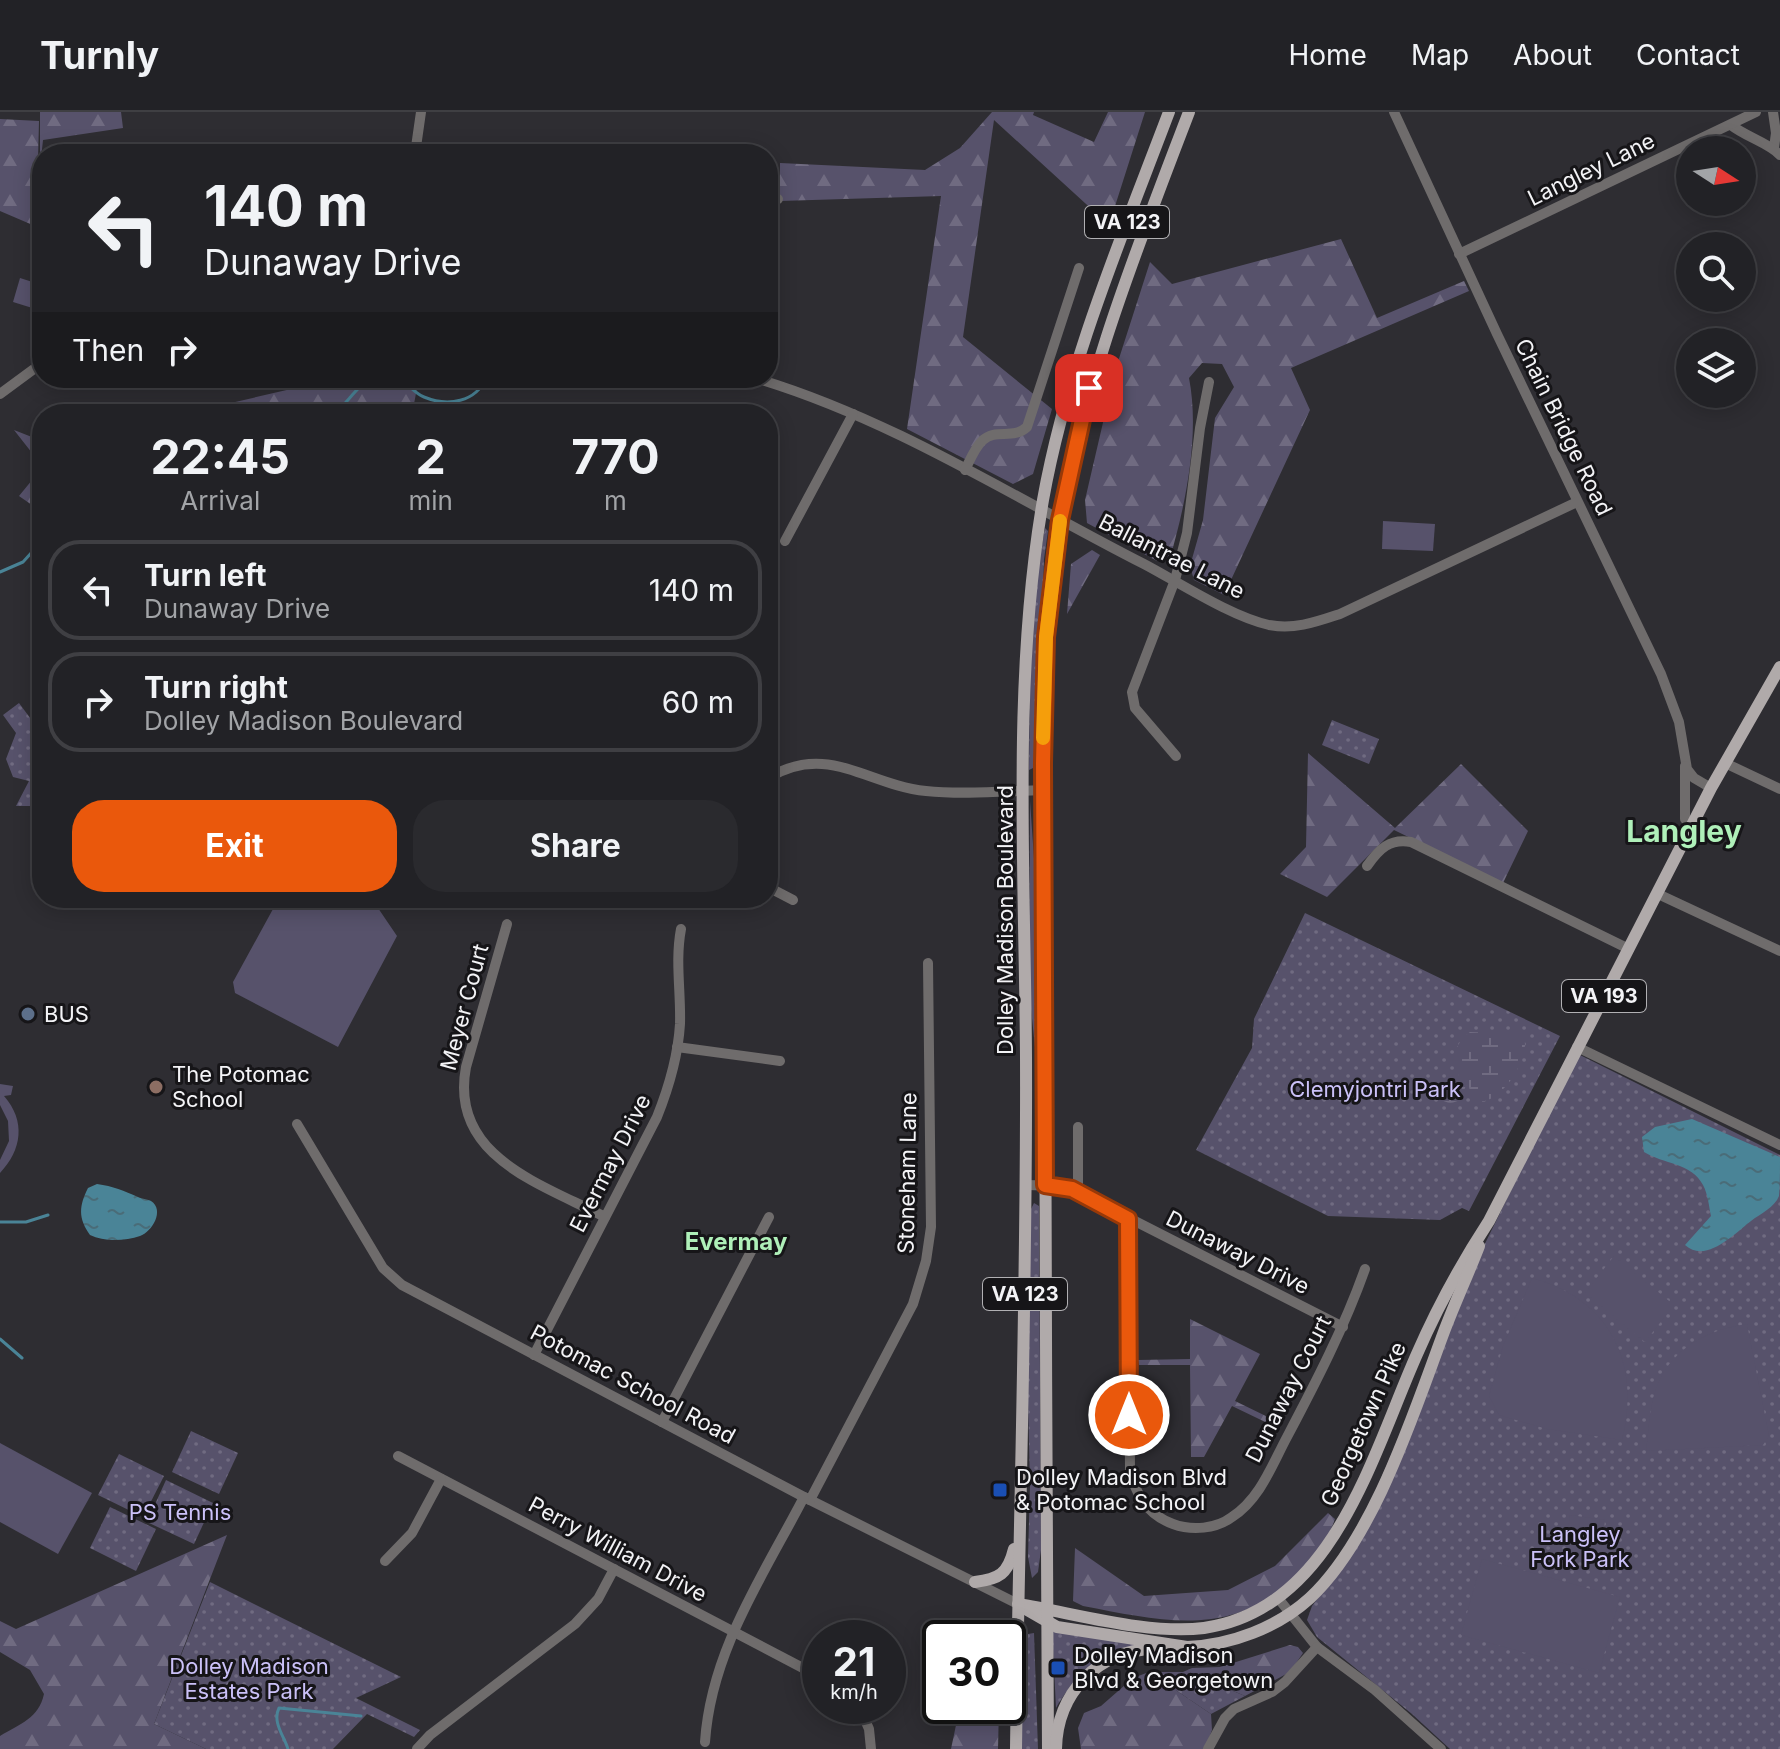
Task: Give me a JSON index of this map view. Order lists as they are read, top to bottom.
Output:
{
  "streets": {
    "main road": [
      "VA 123",
      "Dolley Madison Boulevard",
      "VA 193",
      "Georgetown Pike"
    ],
    "street": [
      "Langley Lane",
      "Chain Bridge Road",
      "Ballantrae Lane",
      "Meyer Court",
      "Evermay Drive",
      "Stoneham Lane",
      "Dunaway Drive",
      "Potomac School Road",
      "Dunaway Court",
      "Perry William Drive"
    ]
  },
  "crossings": [
    ["Langley Lane", "Chain Bridge Road"],
    ["Chain Bridge Road", "Ballantrae Lane"],
    ["Chain Bridge Road", "Georgetown Pike"],
    ["Ballantrae Lane", "Dolley Madison Boulevard"],
    ["Dolley Madison Boulevard", "Dunaway Drive"],
    ["Dolley Madison Boulevard", "Potomac School Road"],
    ["Dolley Madison Boulevard", "Georgetown Pike"],
    ["Meyer Court", "Evermay Drive"],
    ["Evermay Drive", "Potomac School Road"],
    ["Stoneham Lane", "Potomac School Road"],
    ["Stoneham Lane", "Perry William Drive"],
    ["Dunaway Drive", "Dunaway Court"],
    ["Potomac School Road", "Georgetown Pike"]
  ],
  "districts": ["Langley", "Evermay"],
  "parks": [
    "Clemyjontri Park",
    "PS Tennis",
    "Langley Fork Park",
    "Dolley Madison Estates Park"
  ],
  "places": {
    "other": ["BUS", "The Potomac School"],
    "transit": ["Dolley Madison Blvd & Potomac School", "Dolley Madison Blvd & Georgetown"]
  },
  "north": "right",
  "page": {
    "header": "Turnly",
    "nav": [
      "Home",
      "Map",
      "About",
      "Contact"
    ],
    "turn": ["140 m", "Dunaway Drive"],
    "then": "Then",
    "eta": [
      "22:45",
      "Arrival",
      "2",
      "min",
      "770",
      "m"
    ],
    "list": [
      {
        "name": "Turn left",
        "note": "Dunaway Drive",
        "value": "140 m"
      },
      {
        "name": "Turn right",
        "note": "Dolley Madison Boulevard",
        "value": "60 m"
      }
    ],
    "buttons": ["Exit", "Share"],
    "speed": "21 km/h",
    "limit": "30"
  }
}
